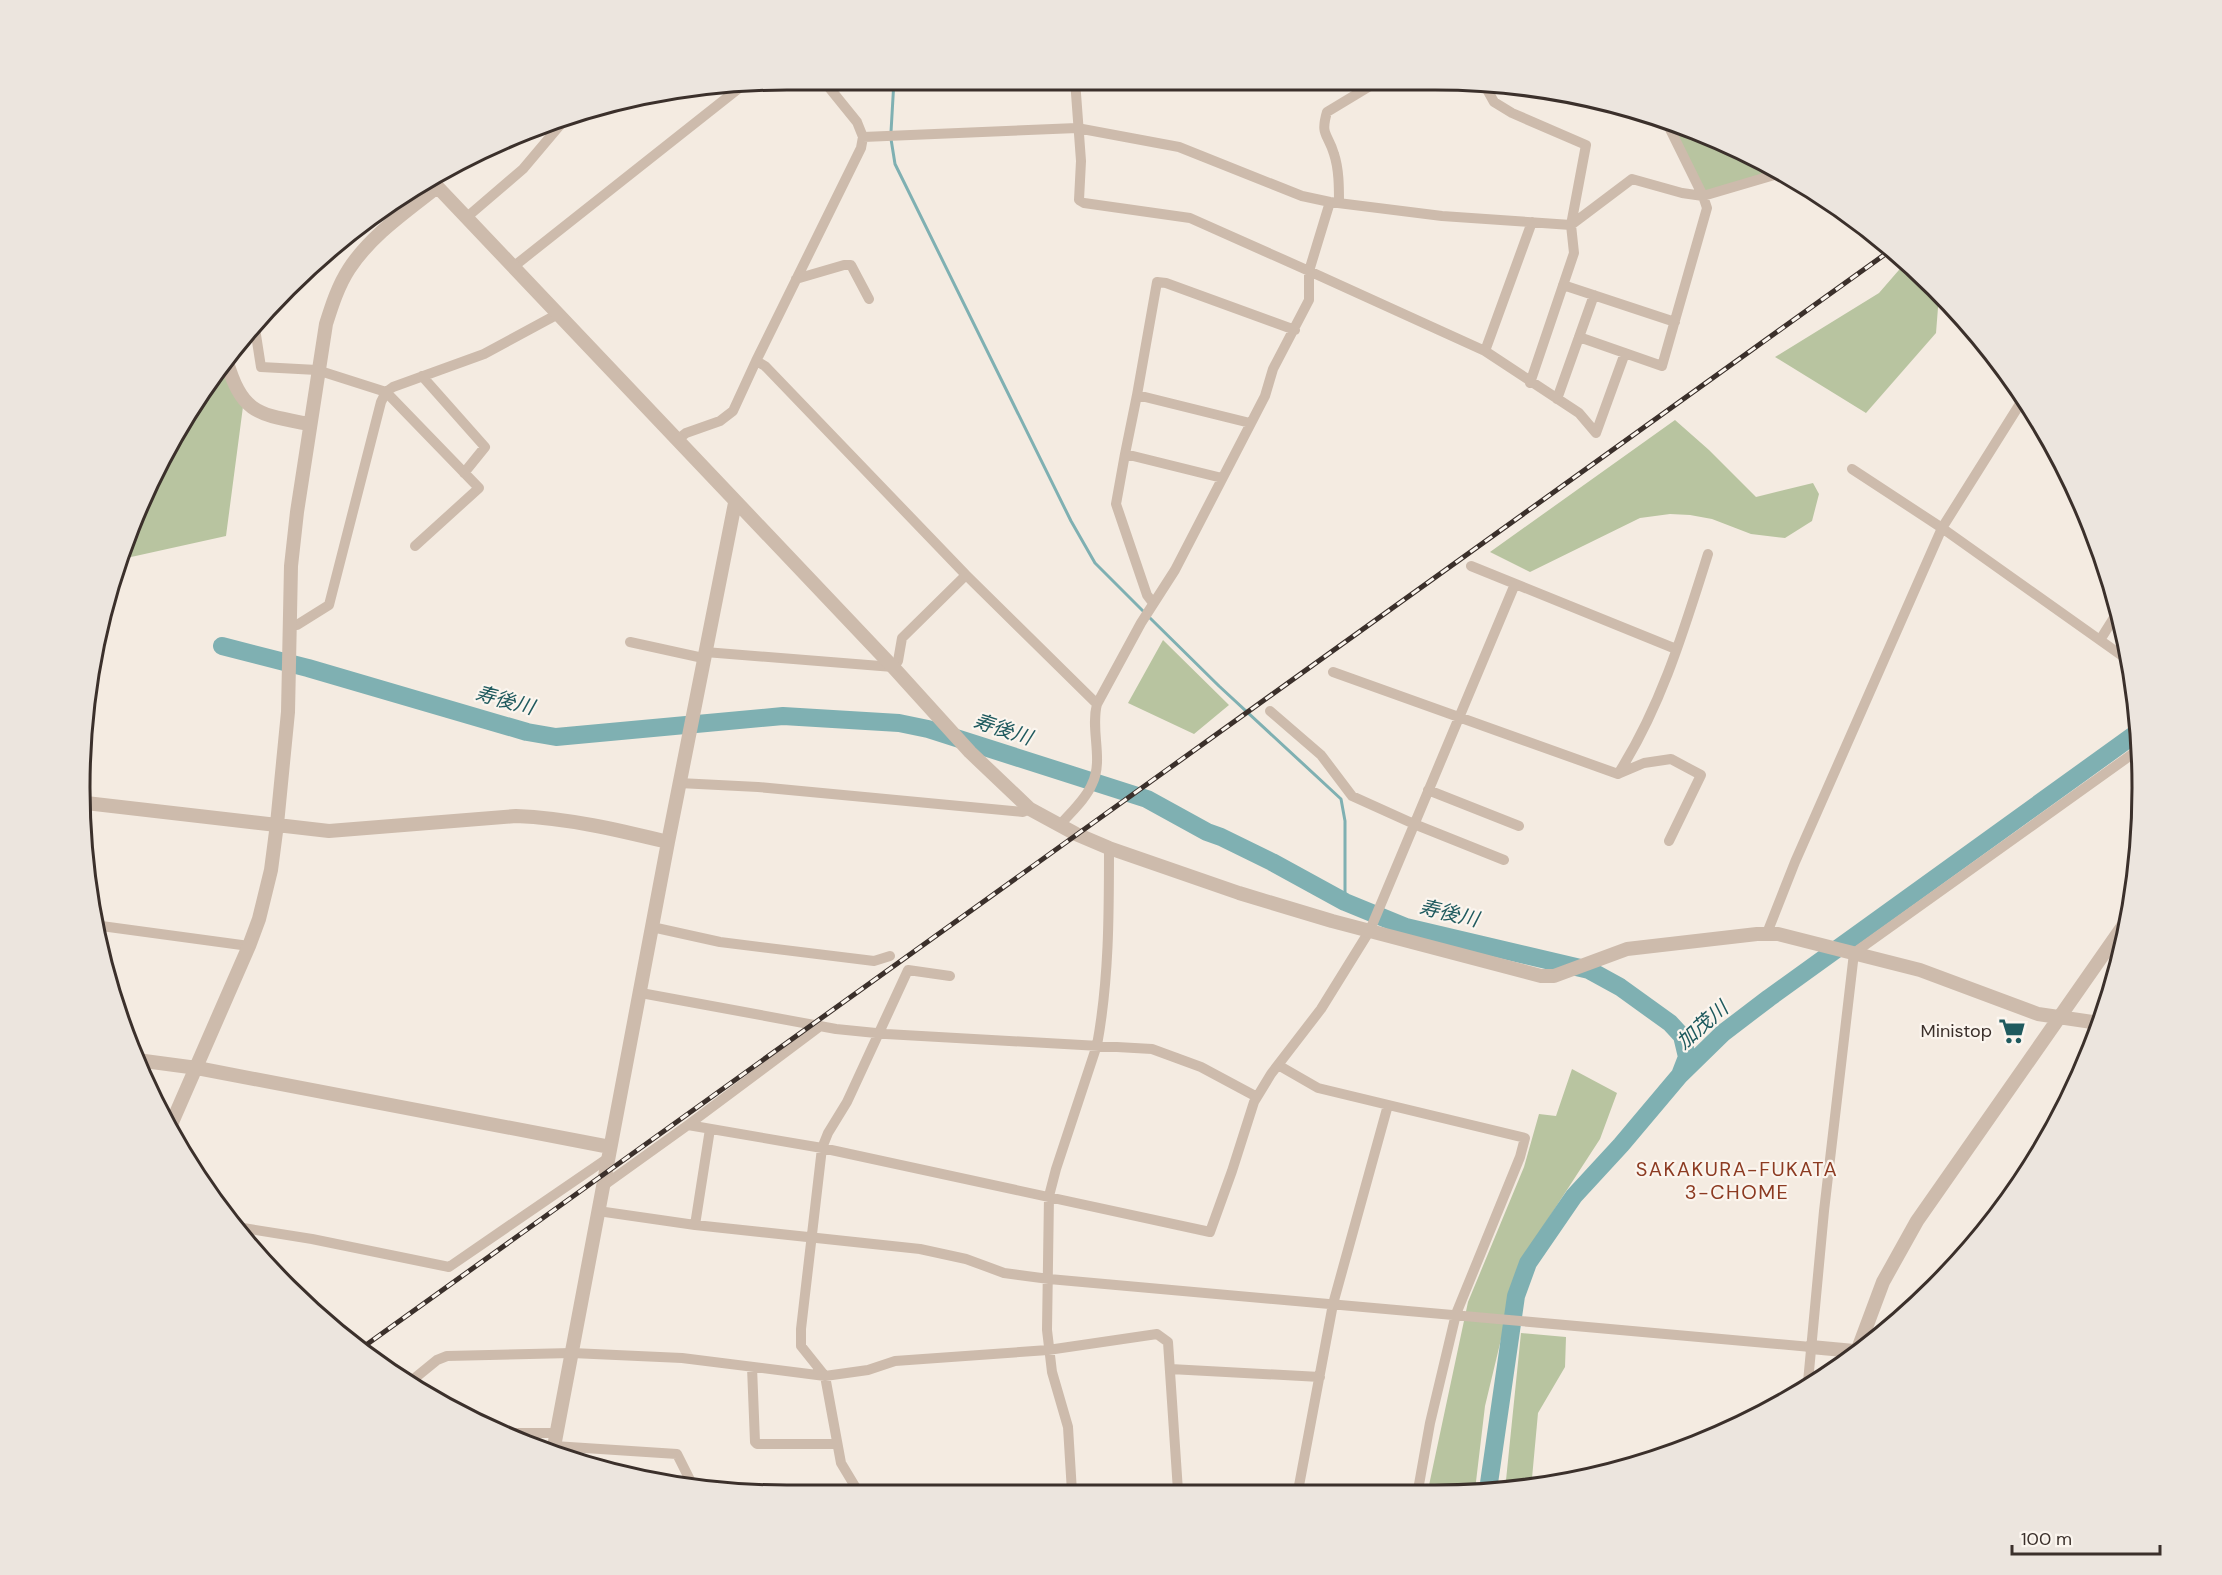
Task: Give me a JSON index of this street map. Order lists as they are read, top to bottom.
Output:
{
  "districts": ["SAKAKURA-FUKATA 3-CHOME"],
  "water": ["寿後川", "加茂川"],
  "places": {
    "supermarket": ["Ministop"]
  },
  "scale_bar": "100 m"
}
